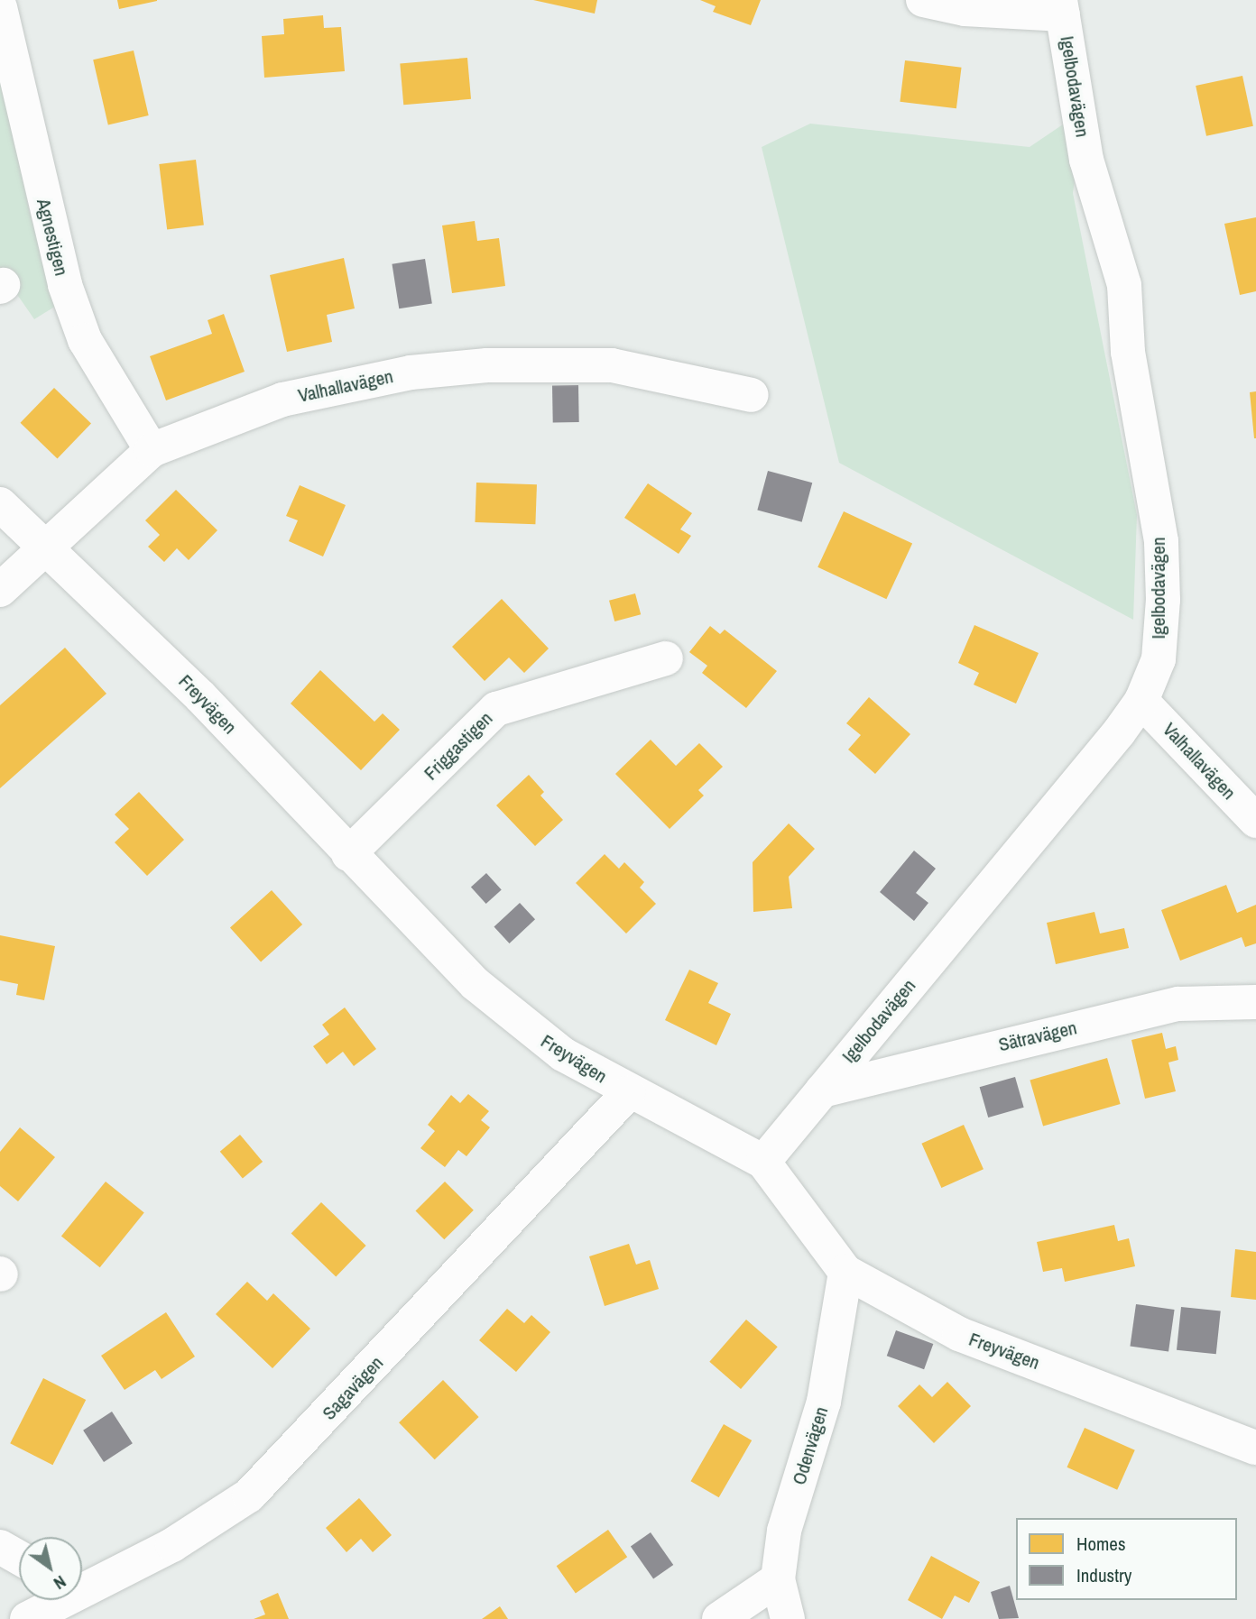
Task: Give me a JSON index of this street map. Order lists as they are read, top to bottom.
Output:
{
  "streets": {
    "street": [
      "Igelbodavägen",
      "Agnestigen",
      "Valhallavägen",
      "Freyvägen",
      "Friggastigen",
      "Sätravägen",
      "Sagavägen",
      "Odenvägen"
    ]
  },
  "crossings": [
    ["Igelbodavägen", "Valhallavägen"],
    ["Igelbodavägen", "Freyvägen"],
    ["Igelbodavägen", "Sätravägen"],
    ["Agnestigen", "Valhallavägen"],
    ["Valhallavägen", "Freyvägen"],
    ["Freyvägen", "Friggastigen"],
    ["Freyvägen", "Sagavägen"],
    ["Freyvägen", "Odenvägen"]
  ],
  "legend": ["Homes", "Industry"],
  "north": "bottom right"
}
